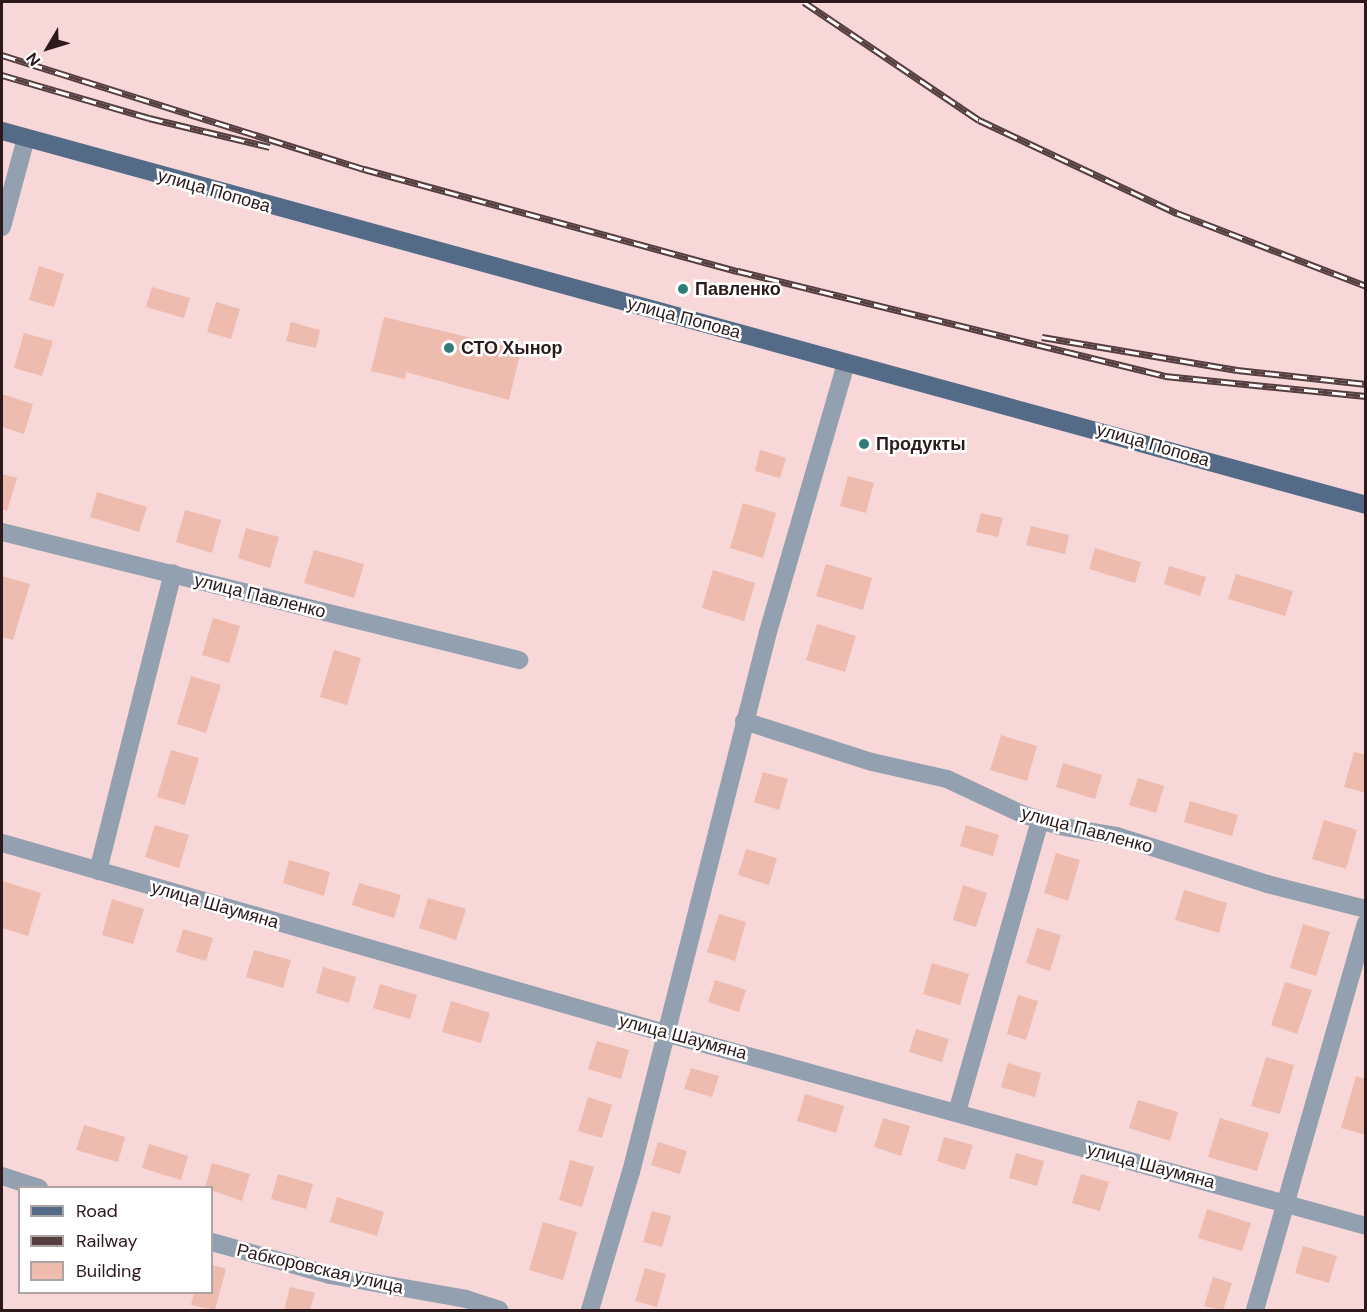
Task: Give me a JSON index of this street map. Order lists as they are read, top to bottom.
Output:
{
  "streets": {
    "main road": ["улица Попова"],
    "street": ["улица Павленко", "улица Шаумяна", "Рабкоровская улица"]
  },
  "places": ["Павленко", "СТО Хынор", "Продукты"],
  "legend": ["Road", "Railway", "Building"],
  "north": "bottom left"
}
